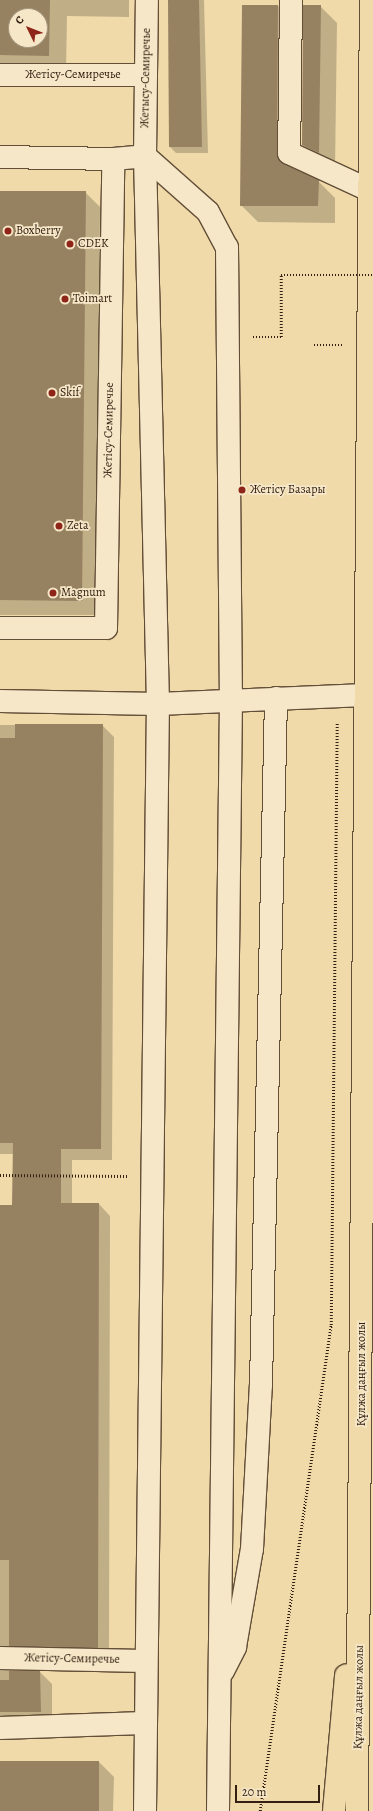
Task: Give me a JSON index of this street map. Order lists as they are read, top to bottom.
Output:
{
  "streets": {
    "main road": ["Құлжа даңғыл жолы"],
    "lane": ["Жетісу-Семиречье", "Жетысу-Семиречье"]
  },
  "crossings": [
    ["Жетісу-Семиречье", "Жетысу-Семиречье"]
  ],
  "places": [
    "Boxberry",
    "CDEK",
    "Toimart",
    "Skif",
    "Жетісу Базары",
    "Zeta",
    "Magnum"
  ],
  "scale_bar": "20 m",
  "north": "top left"
}
